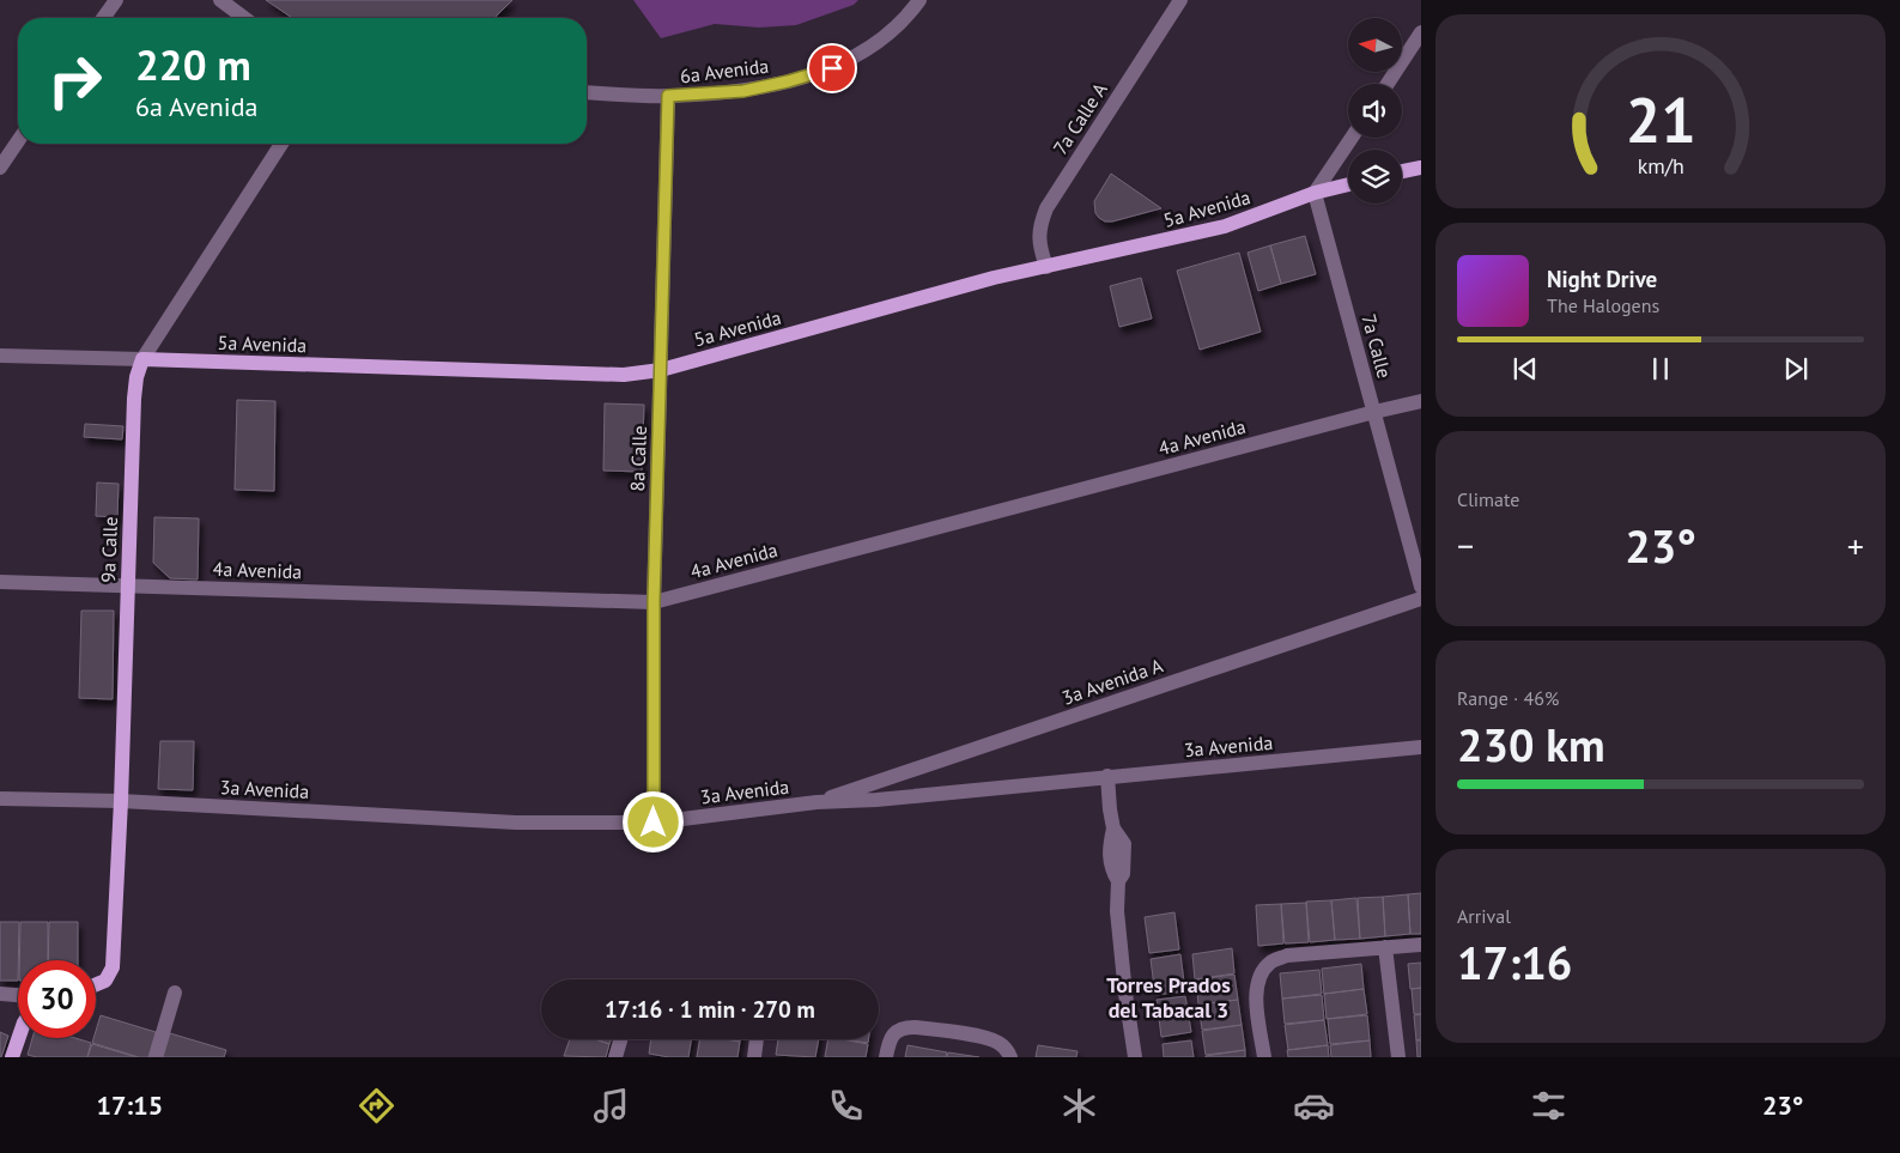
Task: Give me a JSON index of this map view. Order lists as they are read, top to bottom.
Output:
{
  "streets": {
    "main road": ["5a Avenida", "9a Calle"],
    "street": [
      "6a Avenida",
      "7a Calle A",
      "7a Calle",
      "4a Avenida",
      "8a Calle",
      "3a Avenida A",
      "3a Avenida"
    ]
  },
  "crossings": [
    ["6a Avenida", "8a Calle"],
    ["7a Calle A", "5a Avenida"],
    ["5a Avenida", "7a Calle"],
    ["5a Avenida", "8a Calle"],
    ["5a Avenida", "9a Calle"],
    ["7a Calle", "4a Avenida"],
    ["4a Avenida", "8a Calle"],
    ["4a Avenida", "9a Calle"],
    ["8a Calle", "3a Avenida"],
    ["9a Calle", "3a Avenida"],
    ["3a Avenida A", "3a Avenida"]
  ],
  "districts": ["Torres Prados del Tabacal 3"],
  "north": "left",
  "page": {
    "turn": ["220 m", "6a Avenida"],
    "song": ["Night Drive", "The Halogens"],
    "tile": [
      "Climate",
      ["Range · 46%", "230 km"],
      ["Arrival", "17:16"]
    ],
    "heat": ["−", "23°", "+"],
    "limit": "30",
    "trip": "17:16 · 1 min · 270 m",
    "tabs": ["17:15", "23°"],
    "gauge": ["21", "km/h"]
  }
}
